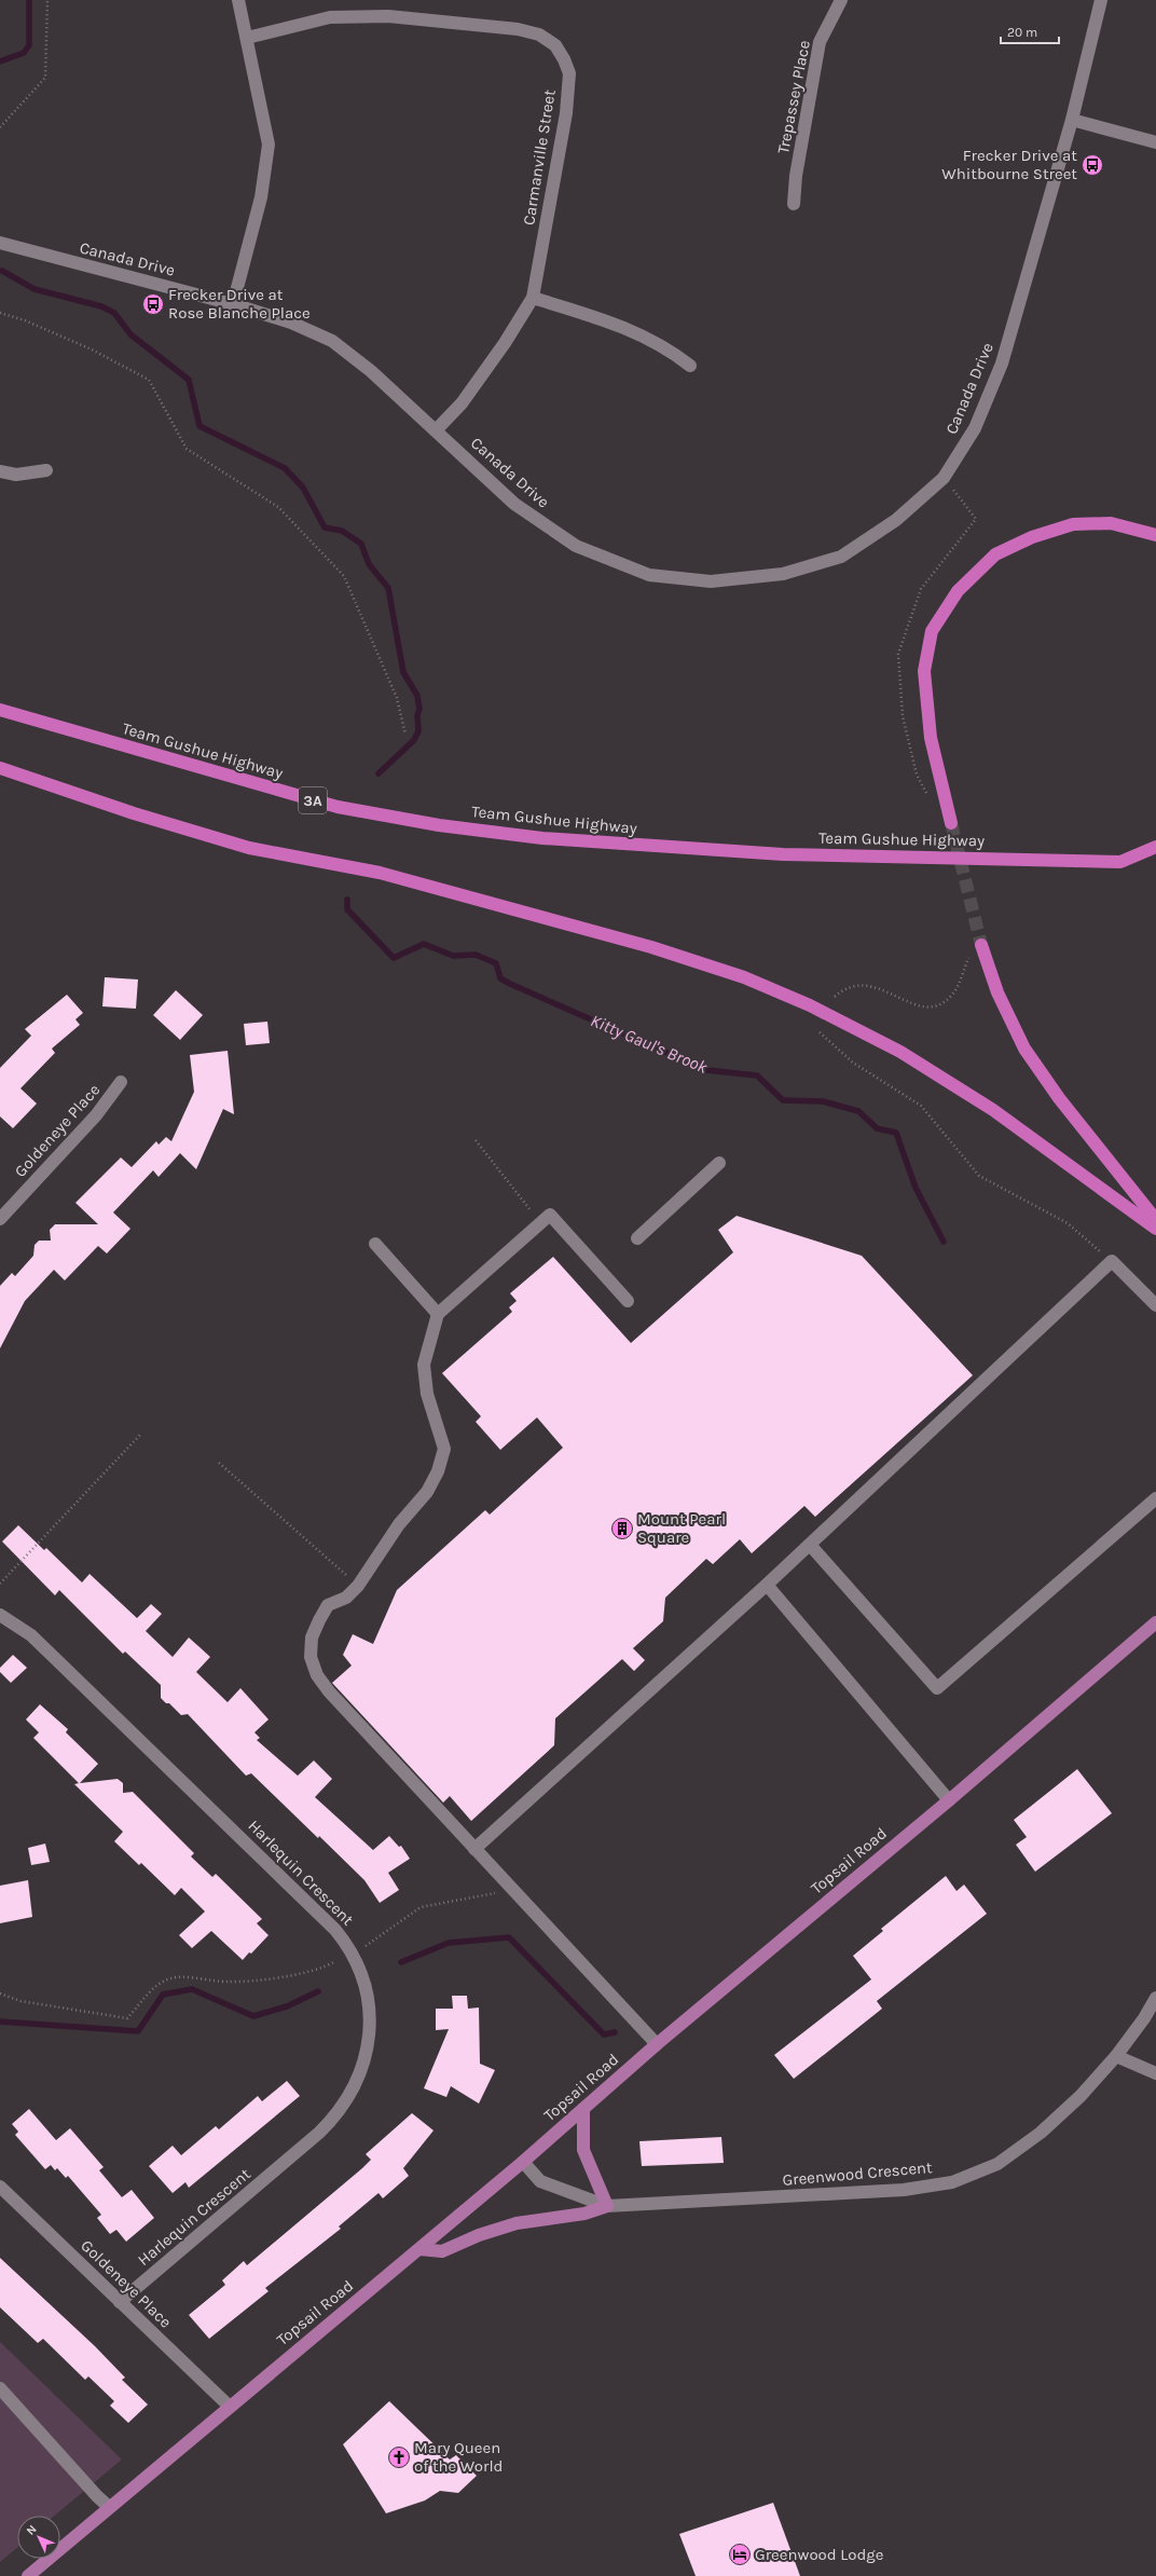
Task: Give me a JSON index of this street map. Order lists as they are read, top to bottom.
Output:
{
  "streets": {
    "highway": ["Team Gushue Highway", "3A"],
    "main road": ["Topsail Road"],
    "street": [
      "Trepassey Place",
      "Carmanville Street",
      "Canada Drive",
      "Goldeneye Place",
      "Harlequin Crescent",
      "Greenwood Crescent"
    ]
  },
  "crossings": [
    ["Carmanville Street", "Canada Drive"],
    ["Goldeneye Place", "Topsail Road"],
    ["Goldeneye Place", "Harlequin Crescent"],
    ["Topsail Road", "Greenwood Crescent"]
  ],
  "water": ["Kitty Gaul's Brook"],
  "places": {
    "bus stop": ["Frecker Drive at Whitbourne Street", "Frecker Drive at Rose Blanche Place"],
    "building": ["Mount Pearl Square"],
    "church": ["Mary Queen of the World"],
    "hotel": ["Greenwood Lodge"]
  },
  "scale_bar": "20 m",
  "north": "top left"
}
